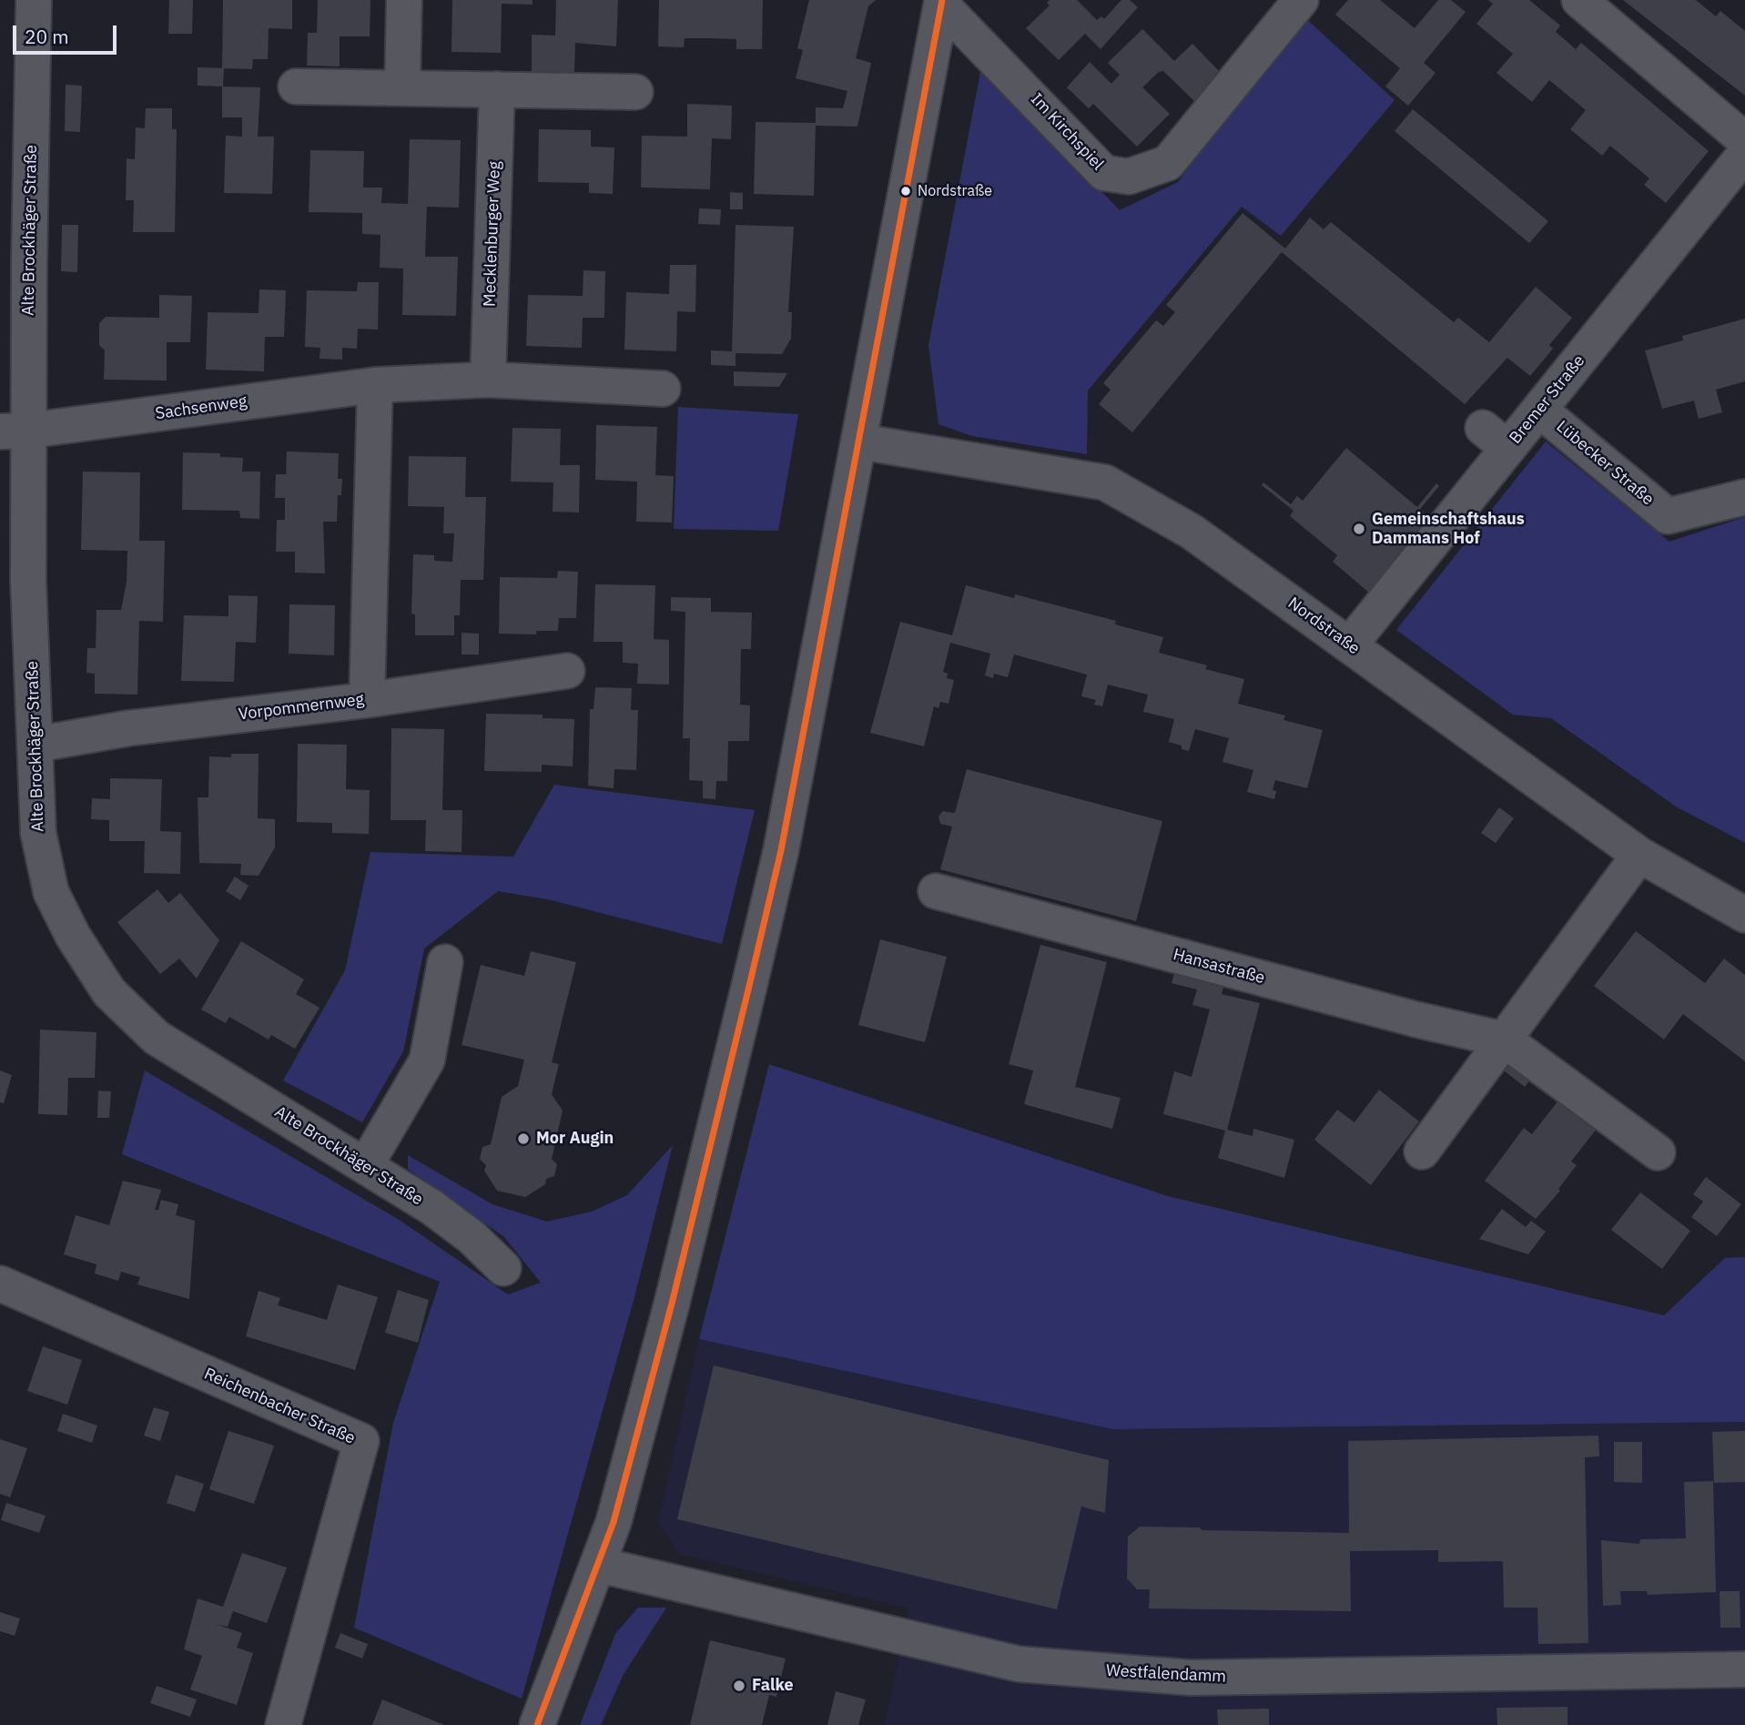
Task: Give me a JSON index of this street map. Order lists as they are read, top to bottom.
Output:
{
  "streets": {
    "street": [
      "Im Kirchspiel",
      "Alte Brockhäger Straße",
      "Mecklenburger Weg",
      "Bremer Straße",
      "Sachsenweg",
      "Lübecker Straße",
      "Nordstraße",
      "Vorpommernweg",
      "Hansastraße",
      "Reichenbacher Straße",
      "Westfalendamm"
    ]
  },
  "crossings": [
    ["Alte Brockhäger Straße", "Sachsenweg"],
    ["Alte Brockhäger Straße", "Vorpommernweg"],
    ["Mecklenburger Weg", "Sachsenweg"],
    ["Bremer Straße", "Lübecker Straße"],
    ["Bremer Straße", "Nordstraße"]
  ],
  "places": [
    "Nordstraße",
    "Gemeinschaftshaus Dammans Hof",
    "Mor Augin",
    "Falke"
  ],
  "scale_bar": "20 m"
}
